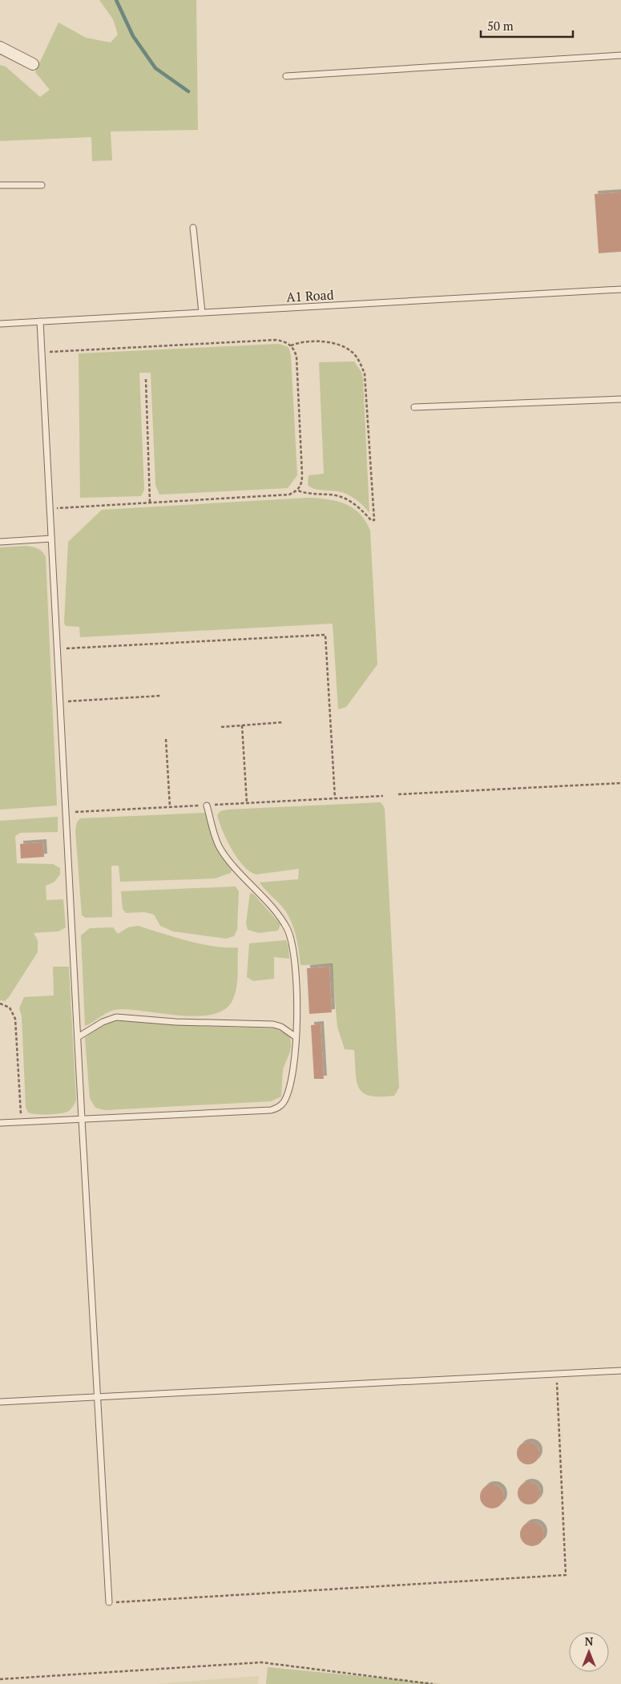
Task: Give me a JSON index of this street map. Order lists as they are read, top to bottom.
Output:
{
  "streets": {
    "lane": ["A1 Road"]
  },
  "scale_bar": "50 m",
  "north": "top"
}
